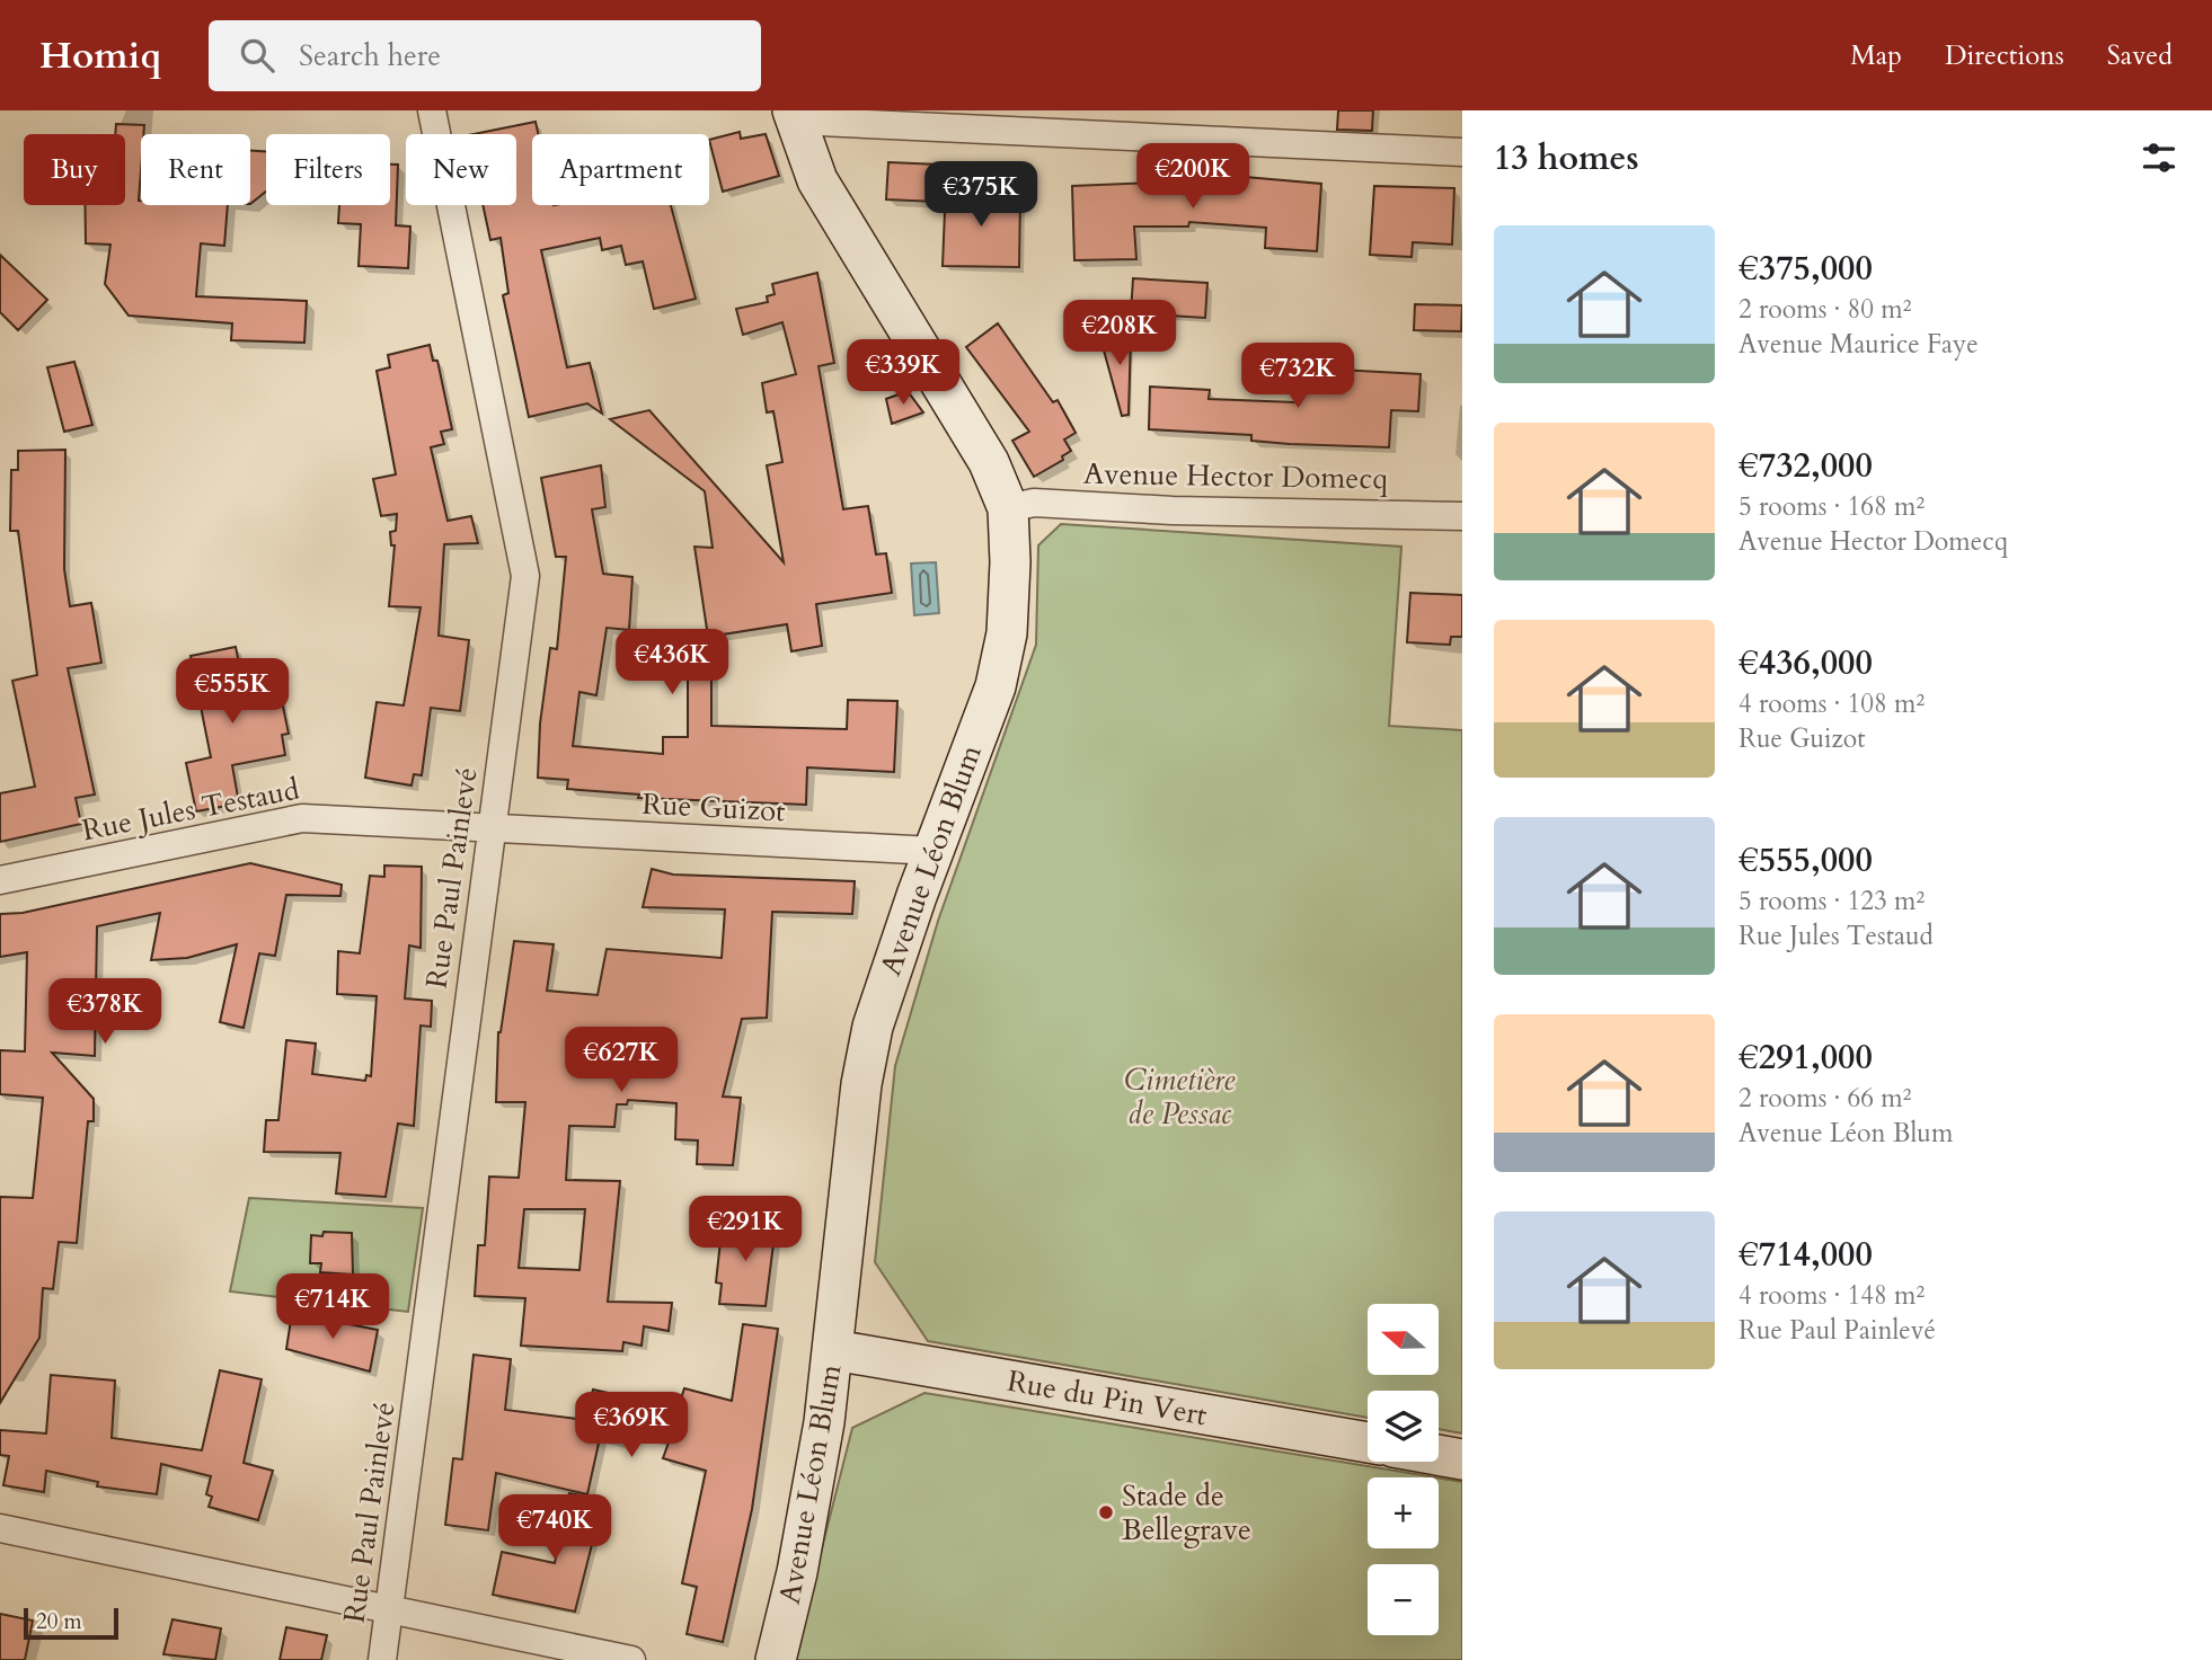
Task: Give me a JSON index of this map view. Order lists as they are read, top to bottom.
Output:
{
  "streets": {
    "street": [
      "Avenue Hector Domecq",
      "Rue Guizot",
      "Rue Jules Testaud",
      "Avenue Léon Blum",
      "Rue Paul Painlevé",
      "Rue du Pin Vert"
    ]
  },
  "crossings": [
    ["Avenue Hector Domecq", "Avenue Léon Blum"],
    ["Rue Guizot", "Rue Jules Testaud"],
    ["Rue Guizot", "Avenue Léon Blum"],
    ["Rue Guizot", "Rue Paul Painlevé"],
    ["Rue Jules Testaud", "Rue Paul Painlevé"],
    ["Avenue Léon Blum", "Rue du Pin Vert"]
  ],
  "parks": ["Cimetière de Pessac"],
  "places": ["Stade de Bellegrave"],
  "scale_bar": "20 m",
  "north": "left",
  "page": {
    "header": "Homiq",
    "search": "Search here",
    "nav": ["Map", "Directions", "Saved"],
    "heading": "13 homes",
    "chip": [
      "Buy",
      "Rent",
      "Filters",
      "New",
      "Apartment"
    ],
    "price": [
      "€200K",
      "€375K",
      "€208K",
      "€339K",
      "€732K",
      "€436K",
      "€555K",
      "€378K",
      "€627K",
      "€291K",
      "€714K",
      "€369K",
      "€740K"
    ],
    "list": [
      {
        "name": "€375,000",
        "note": "2 rooms · 80 m² · Avenue Maurice Faye"
      },
      {
        "name": "€732,000",
        "note": "5 rooms · 168 m² · Avenue Hector Domecq"
      },
      {
        "name": "€436,000",
        "note": "4 rooms · 108 m² · Rue Guizot"
      },
      {
        "name": "€555,000",
        "note": "5 rooms · 123 m² · Rue Jules Testaud"
      },
      {
        "name": "€291,000",
        "note": "2 rooms · 66 m² · Avenue Léon Blum"
      },
      {
        "name": "€714,000",
        "note": "4 rooms · 148 m² · Rue Paul Painlevé"
      }
    ],
    "map_buttons": ["+", "−"],
    "scale": "20 m"
  }
}
